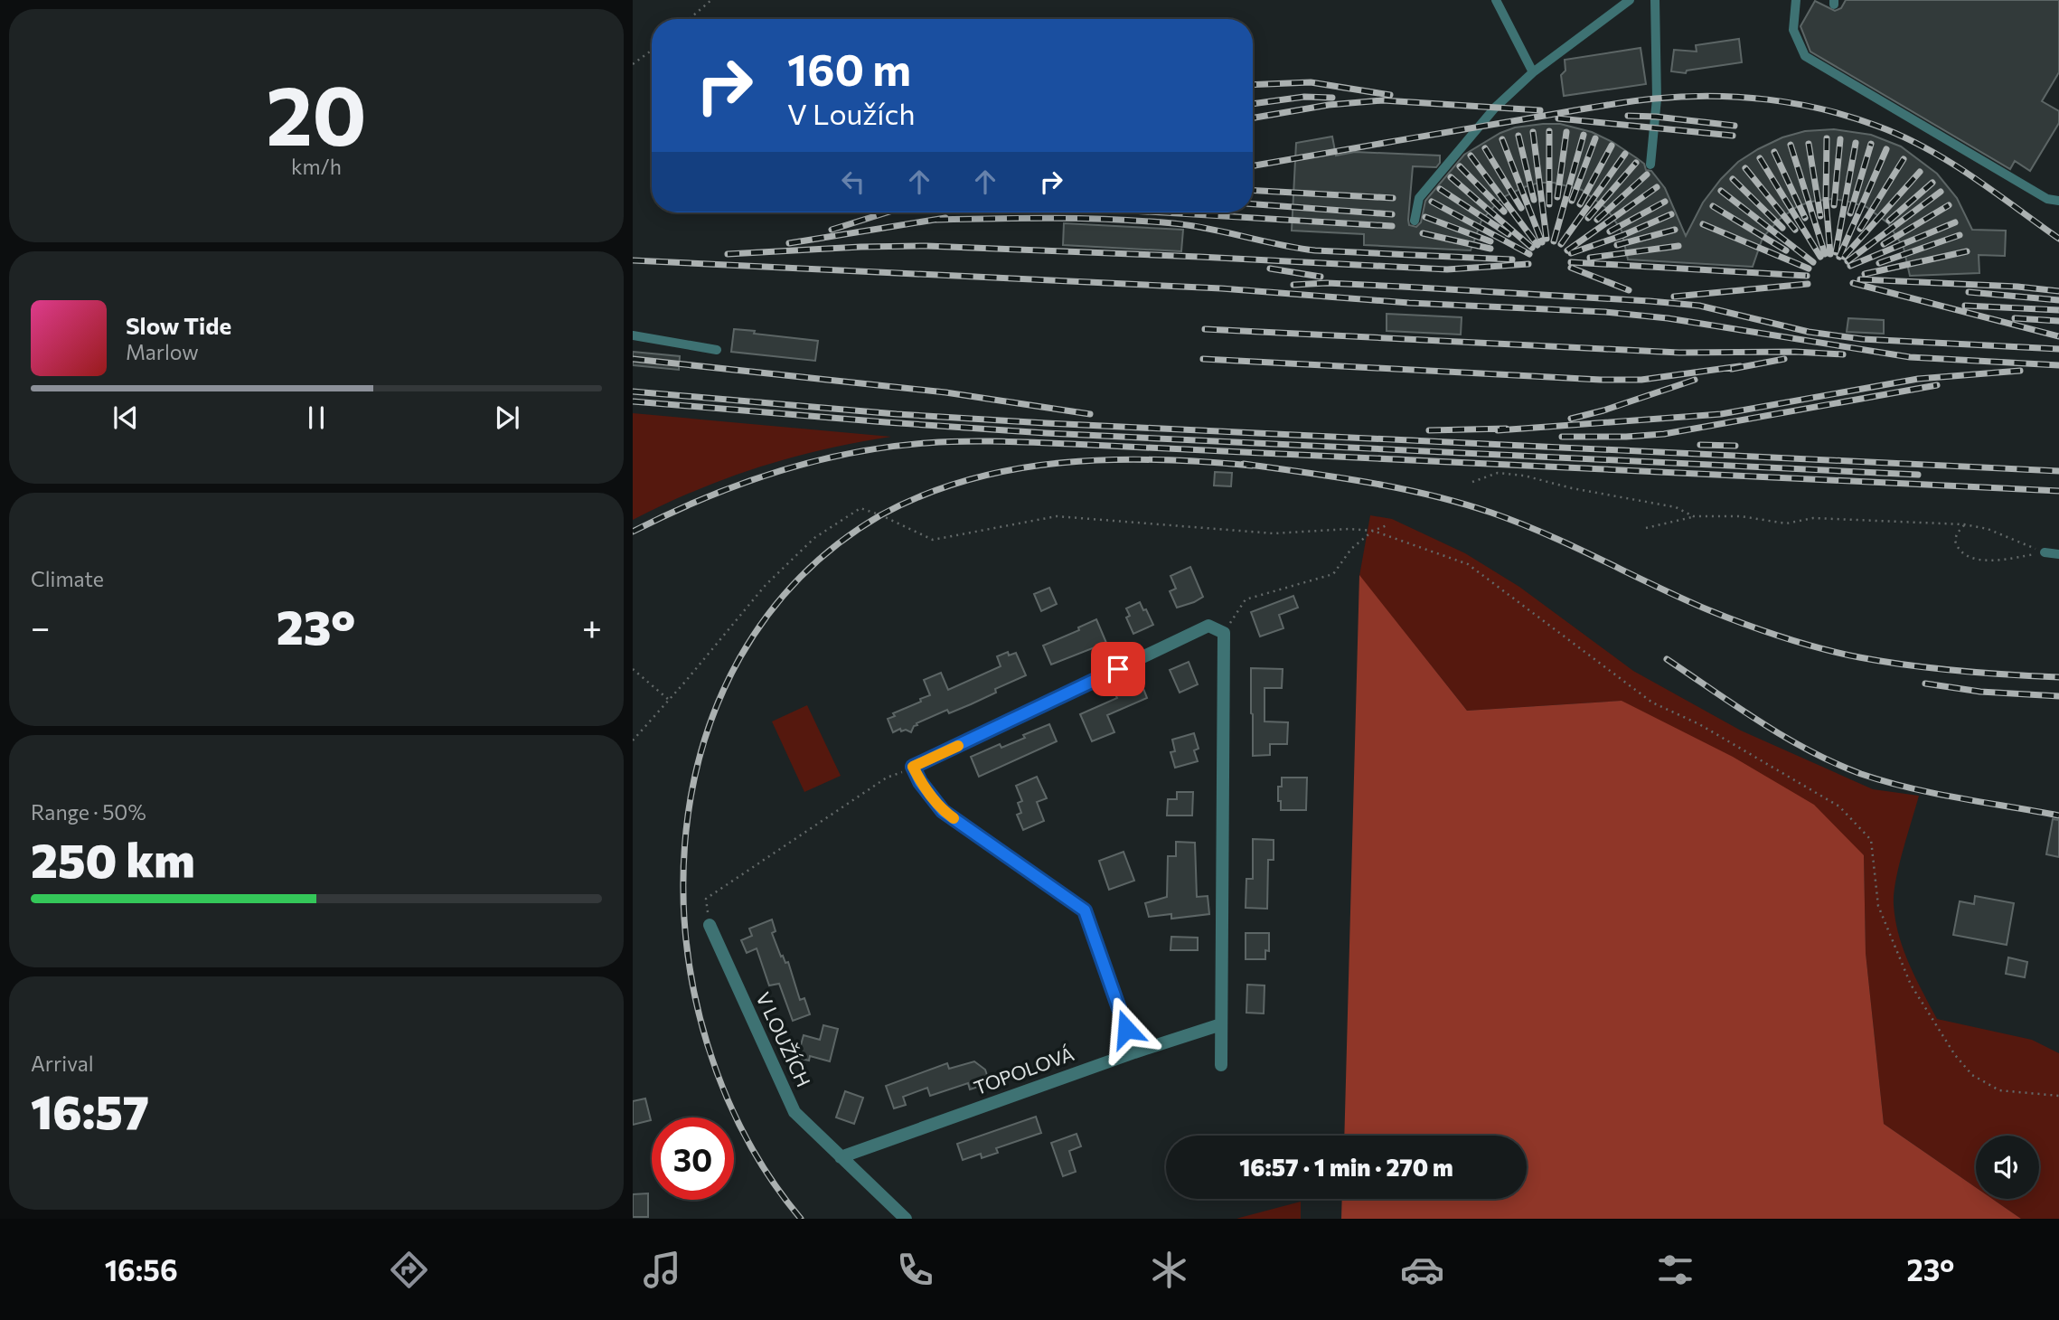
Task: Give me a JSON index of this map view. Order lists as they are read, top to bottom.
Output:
{
  "streets": {
    "street": ["V LOUŽÍCH", "TOPOLOVÁ"]
  },
  "crossings": [
    ["V LOUŽÍCH", "TOPOLOVÁ"]
  ],
  "page": {
    "tile": [
      ["20", "km/h"],
      "Climate",
      ["Range · 50%", "250 km"],
      ["Arrival", "16:57"]
    ],
    "turn": ["160 m", "V Loužích"],
    "song": ["Slow Tide", "Marlow"],
    "heat": ["−", "23°", "+"],
    "limit": "30",
    "trip": "16:57 · 1 min · 270 m",
    "tabs": ["16:56", "23°"]
  }
}
